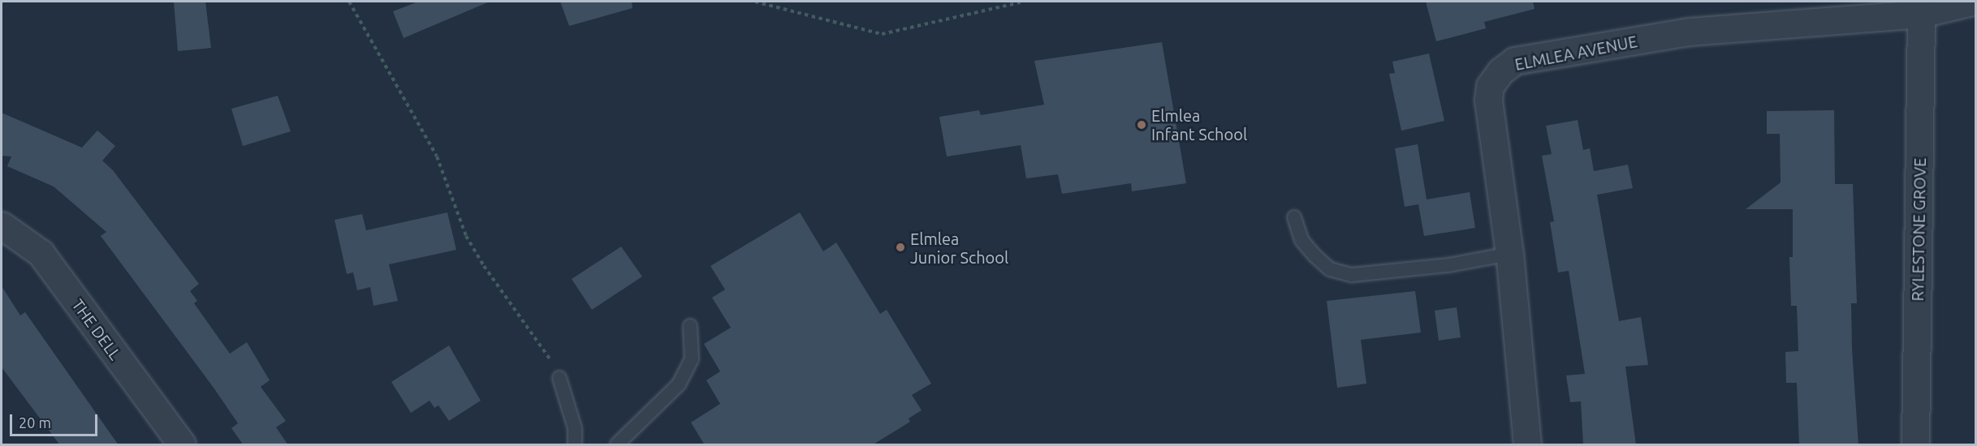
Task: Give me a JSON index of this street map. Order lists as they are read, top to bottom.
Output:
{
  "streets": {
    "street": ["ELMLEA AVENUE", "RYLESTONE GROVE", "THE DELL"]
  },
  "crossings": [
    ["ELMLEA AVENUE", "RYLESTONE GROVE"]
  ],
  "places": ["Elmlea Infant School", "Elmlea Junior School"],
  "scale_bar": "20 m"
}
